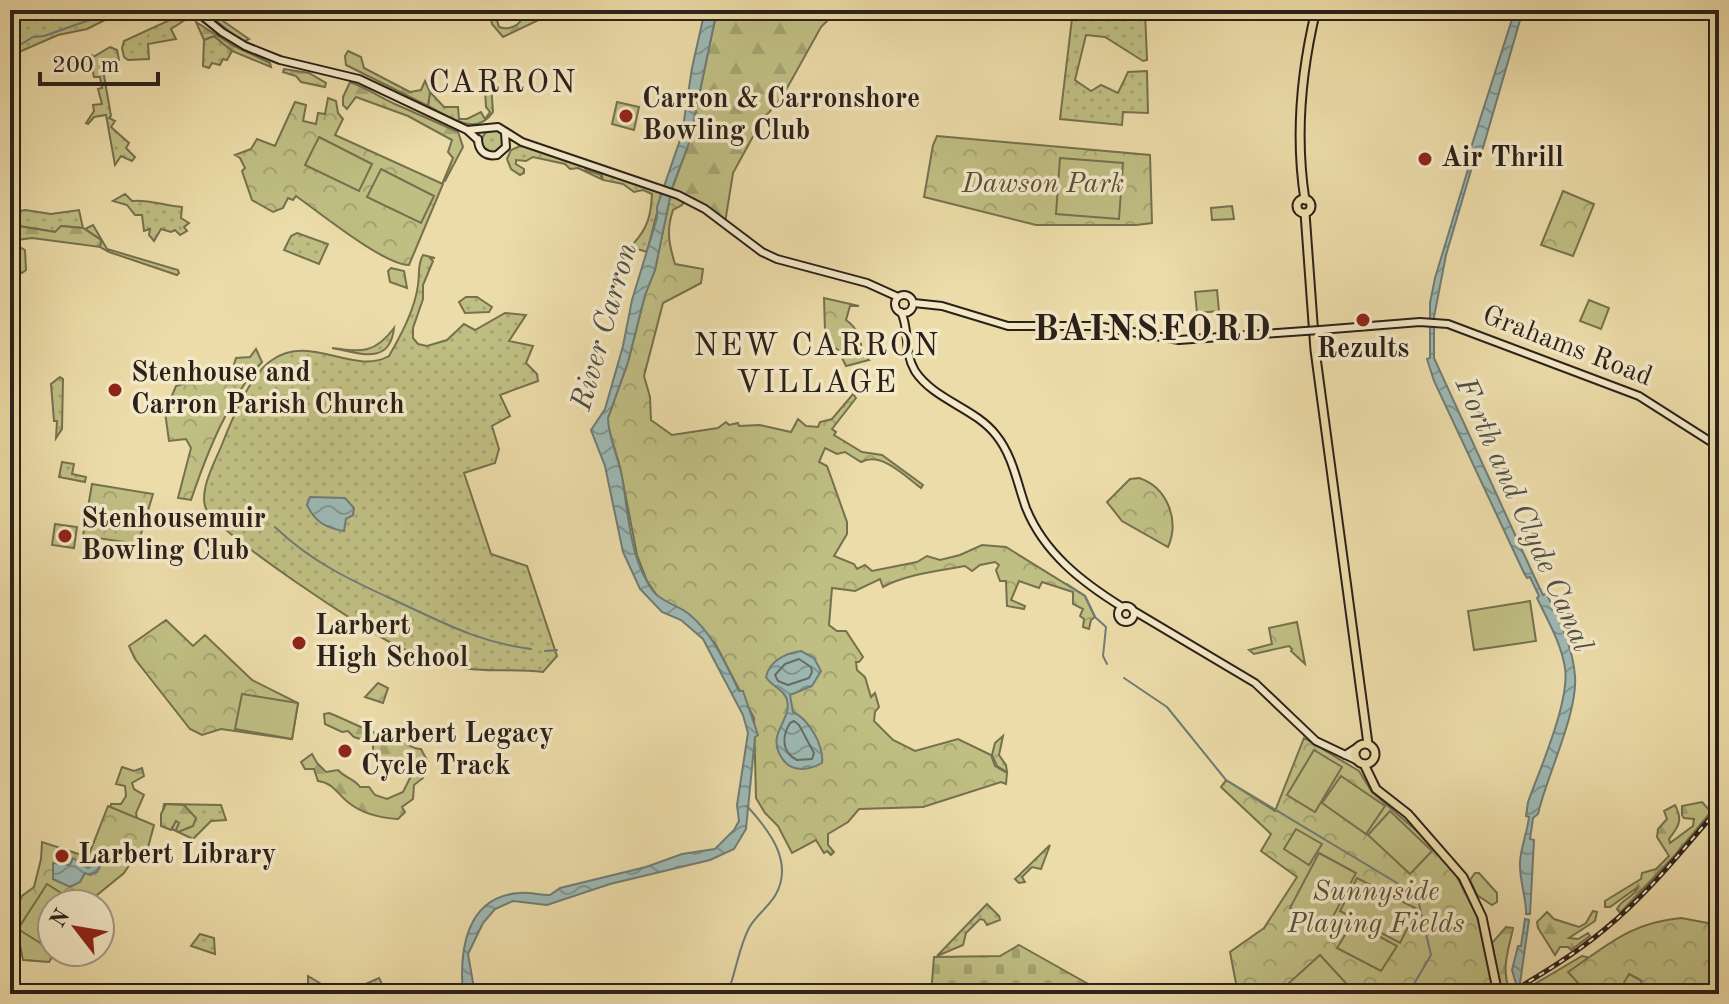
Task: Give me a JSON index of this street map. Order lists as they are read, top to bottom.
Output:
{
  "streets": {
    "main road": ["Grahams Road"]
  },
  "districts": ["CARRON", "BAINSFORD", "NEW CARRON VILLAGE"],
  "water": ["River Carron", "Forth and Clyde Canal"],
  "parks": ["Dawson Park", "Sunnyside Playing Fields"],
  "places": [
    "Carron & Carronshore Bowling Club",
    "Air Thrill",
    "Rezults",
    "Stenhouse and Carron Parish Church",
    "Stenhousemuir Bowling Club",
    "Larbert High School",
    "Larbert Legacy Cycle Track",
    "Larbert Library"
  ],
  "scale_bar": "200 m",
  "north": "top left"
}
